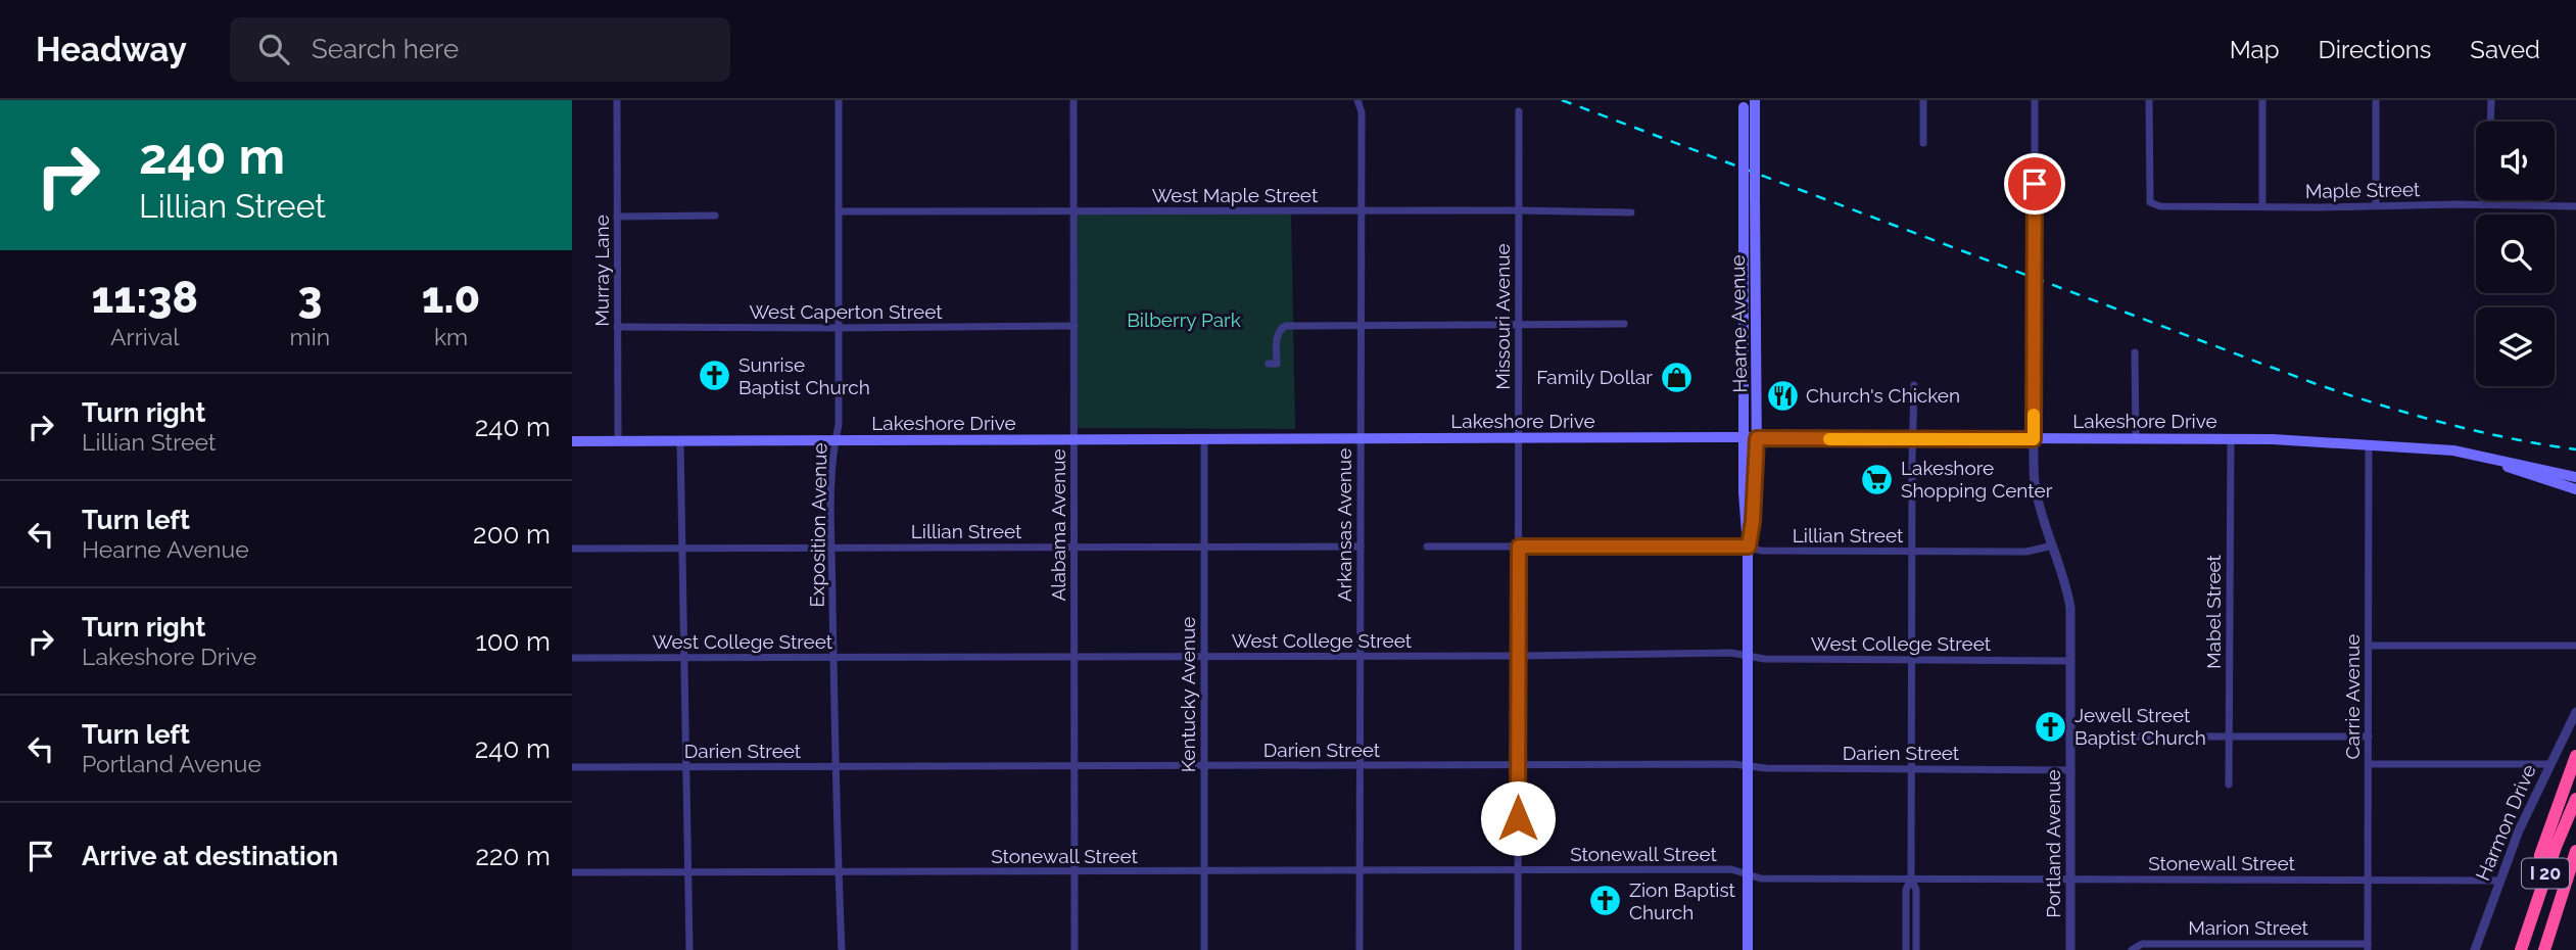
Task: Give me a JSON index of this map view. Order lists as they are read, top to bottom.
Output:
{
  "streets": {
    "highway": ["I 20"],
    "main road": ["Hearne Avenue", "Lakeshore Drive"],
    "street": [
      "Maple Street",
      "West Maple Street",
      "Murray Lane",
      "West Caperton Street",
      "Missouri Avenue",
      "Exposition Avenue",
      "Alabama Avenue",
      "Arkansas Avenue",
      "Lillian Street",
      "Mabel Street",
      "West College Street",
      "Kentucky Avenue",
      "Carrie Avenue",
      "Darien Street",
      "Harmon Drive",
      "Portland Avenue",
      "Stonewall Street",
      "Marion Street"
    ]
  },
  "crossings": [
    ["West Maple Street", "Missouri Avenue"],
    ["West Maple Street", "Exposition Avenue"],
    ["West Maple Street", "Alabama Avenue"],
    ["West Maple Street", "Arkansas Avenue"],
    ["Murray Lane", "West Caperton Street"],
    ["Murray Lane", "Lakeshore Drive"],
    ["West Caperton Street", "Exposition Avenue"],
    ["West Caperton Street", "Alabama Avenue"],
    ["Missouri Avenue", "Lakeshore Drive"],
    ["Missouri Avenue", "Lillian Street"],
    ["Missouri Avenue", "West College Street"],
    ["Missouri Avenue", "Darien Street"],
    ["Missouri Avenue", "Stonewall Street"],
    ["Hearne Avenue", "Lakeshore Drive"],
    ["Hearne Avenue", "Lillian Street"],
    ["Hearne Avenue", "West College Street"],
    ["Hearne Avenue", "Darien Street"],
    ["Hearne Avenue", "Stonewall Street"],
    ["Lakeshore Drive", "Exposition Avenue"],
    ["Lakeshore Drive", "Alabama Avenue"],
    ["Lakeshore Drive", "Arkansas Avenue"],
    ["Lakeshore Drive", "Mabel Street"],
    ["Lakeshore Drive", "Kentucky Avenue"],
    ["Lakeshore Drive", "Carrie Avenue"],
    ["Lakeshore Drive", "Portland Avenue"],
    ["Exposition Avenue", "Lillian Street"],
    ["Exposition Avenue", "West College Street"],
    ["Exposition Avenue", "Darien Street"],
    ["Exposition Avenue", "Stonewall Street"],
    ["Alabama Avenue", "Lillian Street"],
    ["Alabama Avenue", "West College Street"],
    ["Alabama Avenue", "Darien Street"],
    ["Alabama Avenue", "Stonewall Street"],
    ["Arkansas Avenue", "Lillian Street"],
    ["Arkansas Avenue", "West College Street"],
    ["Arkansas Avenue", "Darien Street"],
    ["Arkansas Avenue", "Stonewall Street"],
    ["Lillian Street", "Kentucky Avenue"],
    ["Lillian Street", "Portland Avenue"],
    ["West College Street", "Kentucky Avenue"],
    ["West College Street", "Portland Avenue"],
    ["Kentucky Avenue", "Darien Street"],
    ["Kentucky Avenue", "Stonewall Street"],
    ["Carrie Avenue", "Stonewall Street"],
    ["Carrie Avenue", "Marion Street"],
    ["Darien Street", "Portland Avenue"],
    ["Harmon Drive", "Stonewall Street"],
    ["Portland Avenue", "Stonewall Street"]
  ],
  "parks": ["Bilberry Park"],
  "places": {
    "church": ["Sunrise Baptist Church", "Jewell Street Baptist Church", "Zion Baptist Church"],
    "shop": ["Family Dollar"],
    "restaurant": ["Church's Chicken"],
    "supermarket": ["Lakeshore Shopping Center"]
  },
  "page": {
    "header": "Headway",
    "search": "Search here",
    "nav": ["Map", "Directions", "Saved"],
    "turn": ["240 m", "Lillian Street"],
    "eta": [
      "11:38",
      "Arrival",
      "3",
      "min",
      "1.0",
      "km"
    ],
    "list": [
      {
        "name": "Turn right",
        "note": "Lillian Street",
        "value": "240 m"
      },
      {
        "name": "Turn left",
        "note": "Hearne Avenue",
        "value": "200 m"
      },
      {
        "name": "Turn right",
        "note": "Lakeshore Drive",
        "value": "100 m"
      },
      {
        "name": "Turn left",
        "note": "Portland Avenue",
        "value": "240 m"
      },
      {
        "name": "Arrive at destination",
        "value": "220 m"
      }
    ]
  }
}
